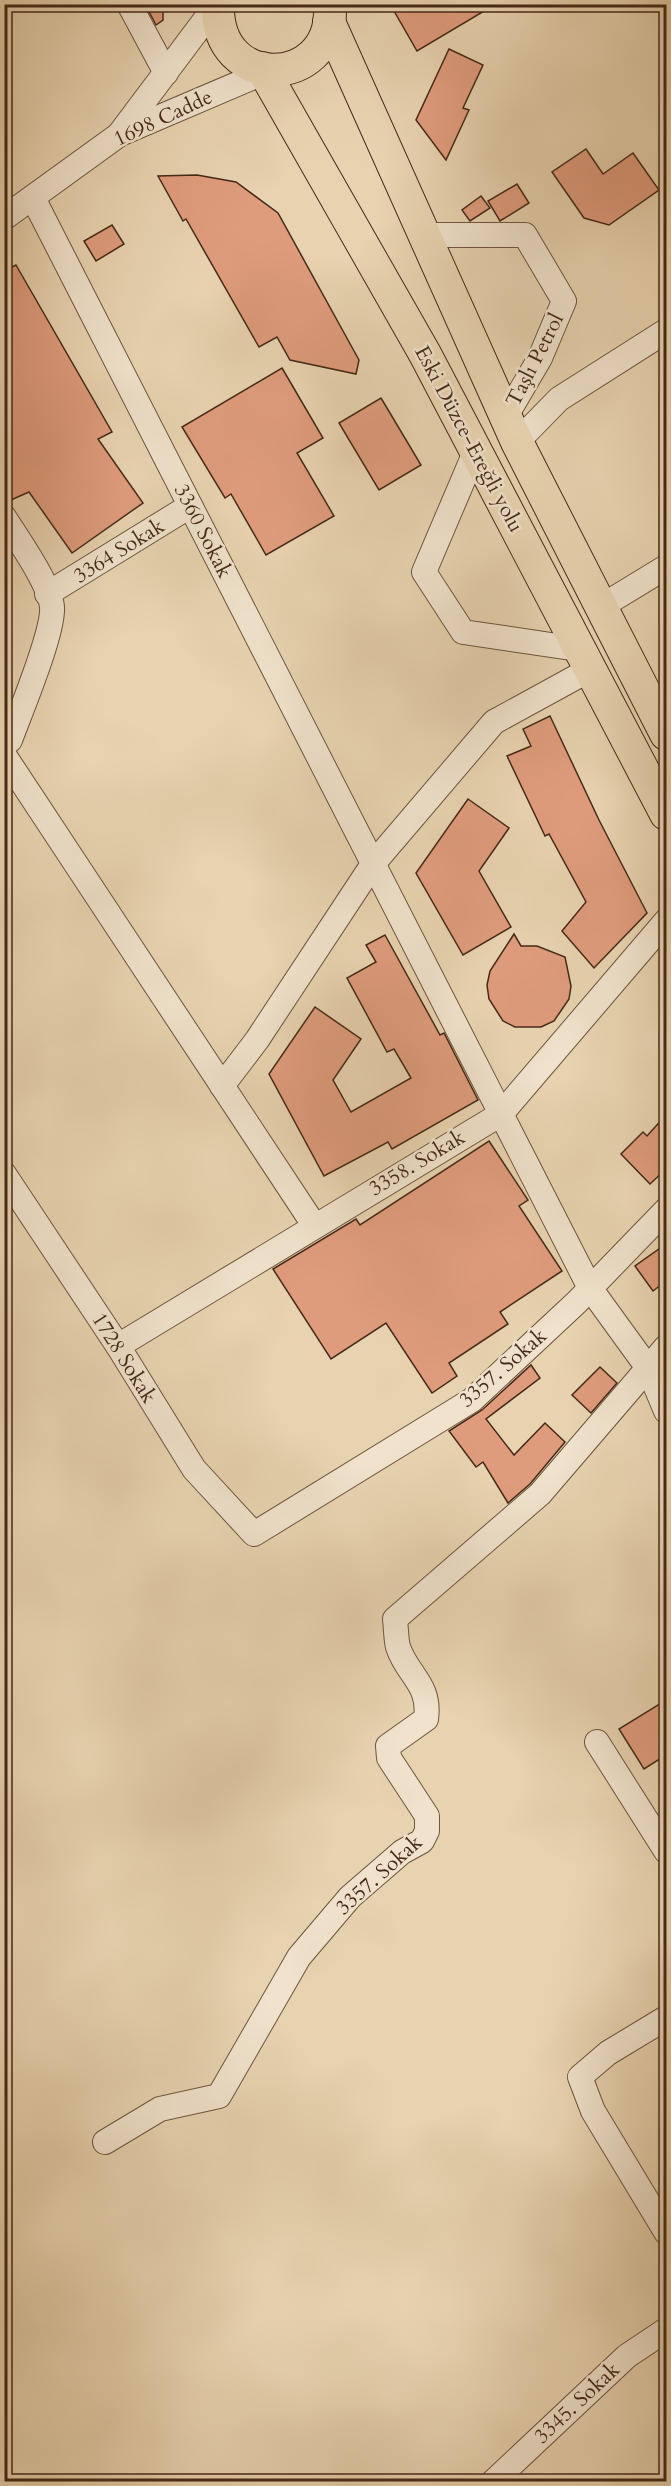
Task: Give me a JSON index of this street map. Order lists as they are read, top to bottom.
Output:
{
  "streets": {
    "main road": ["Eski Düzce-Ereğli yolu"],
    "street": [
      "1698 Cadde",
      "Taşlı Petrol",
      "3360 Sokak",
      "3364 Sokak",
      "3358. Sokak",
      "1728 Sokak",
      "3357. Sokak",
      "3345. Sokak"
    ]
  },
  "crossings": [
    ["1698 Cadde", "Eski Düzce-Ereğli yolu"],
    ["1698 Cadde", "3360 Sokak"],
    ["Taşlı Petrol", "Eski Düzce-Ereğli yolu"],
    ["3360 Sokak", "3364 Sokak"],
    ["3360 Sokak", "3358. Sokak"],
    ["3360 Sokak", "3357. Sokak"],
    ["3358. Sokak", "1728 Sokak"],
    ["1728 Sokak", "3357. Sokak"]
  ]
}
